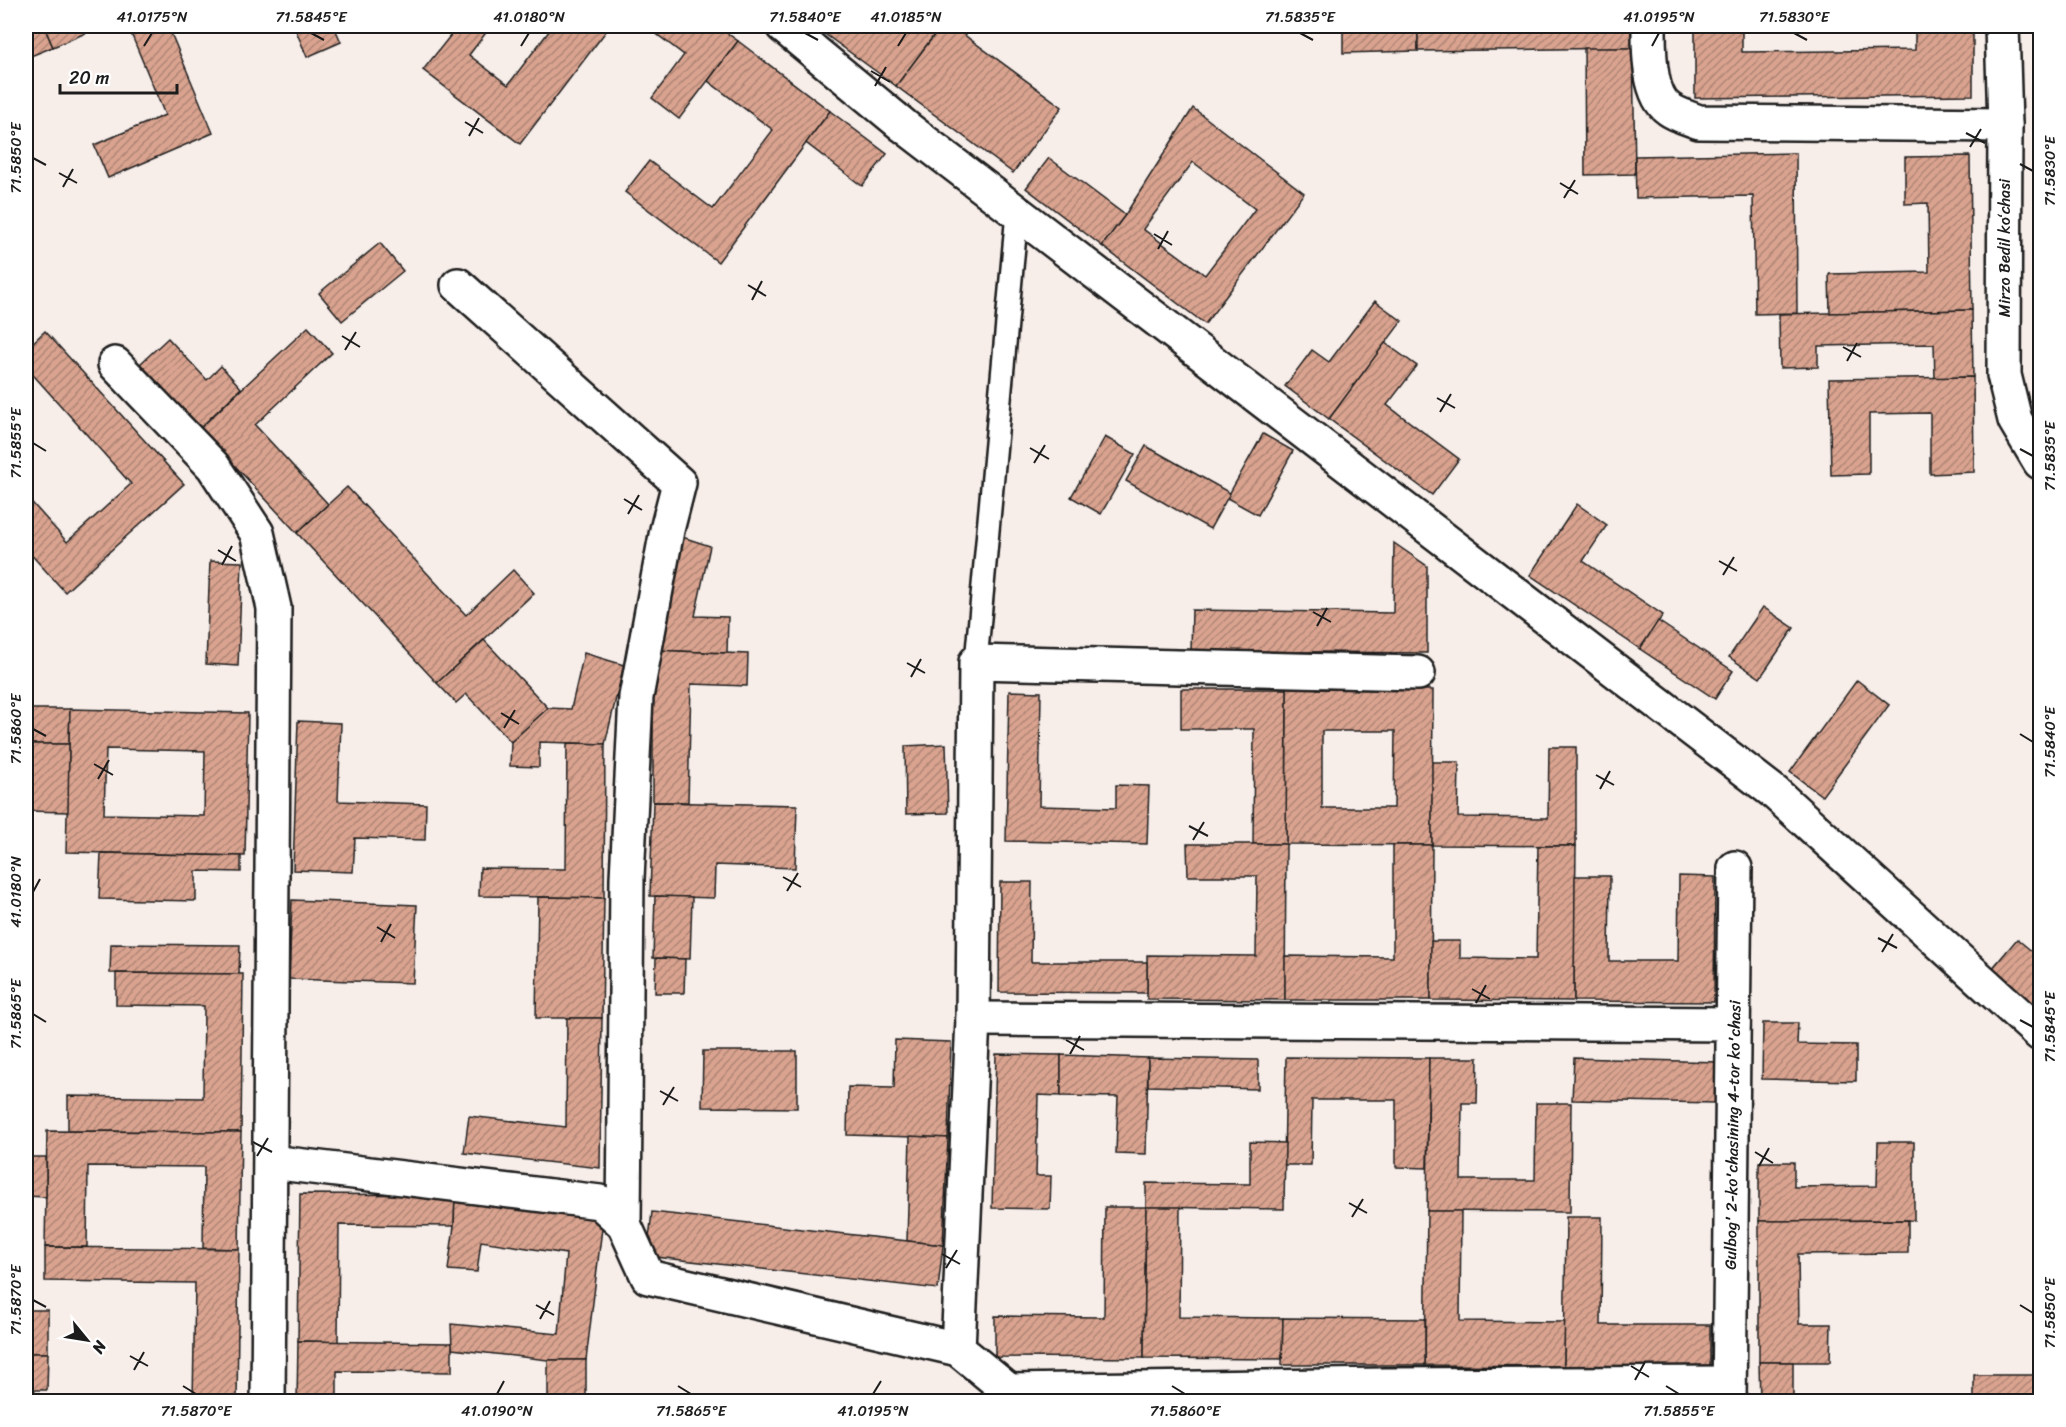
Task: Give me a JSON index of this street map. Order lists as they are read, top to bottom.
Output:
{
  "streets": {
    "street": ["Mirzo Bedil koʻchasi", "Gulbog' 2-ko'chasining 4-tor ko'chasi"]
  },
  "scale_bar": "20 m",
  "north": "bottom right",
  "coordinates": [
    "41.0175°N",
    "71.5845°E",
    "41.0180°N",
    "71.5840°E",
    "41.0185°N",
    "71.5835°E",
    "41.0195°N",
    "71.5830°E",
    "71.5850°E",
    "71.5855°E",
    "71.5860°E",
    "71.5865°E",
    "71.5870°E",
    "41.0190°N"
  ]
}
